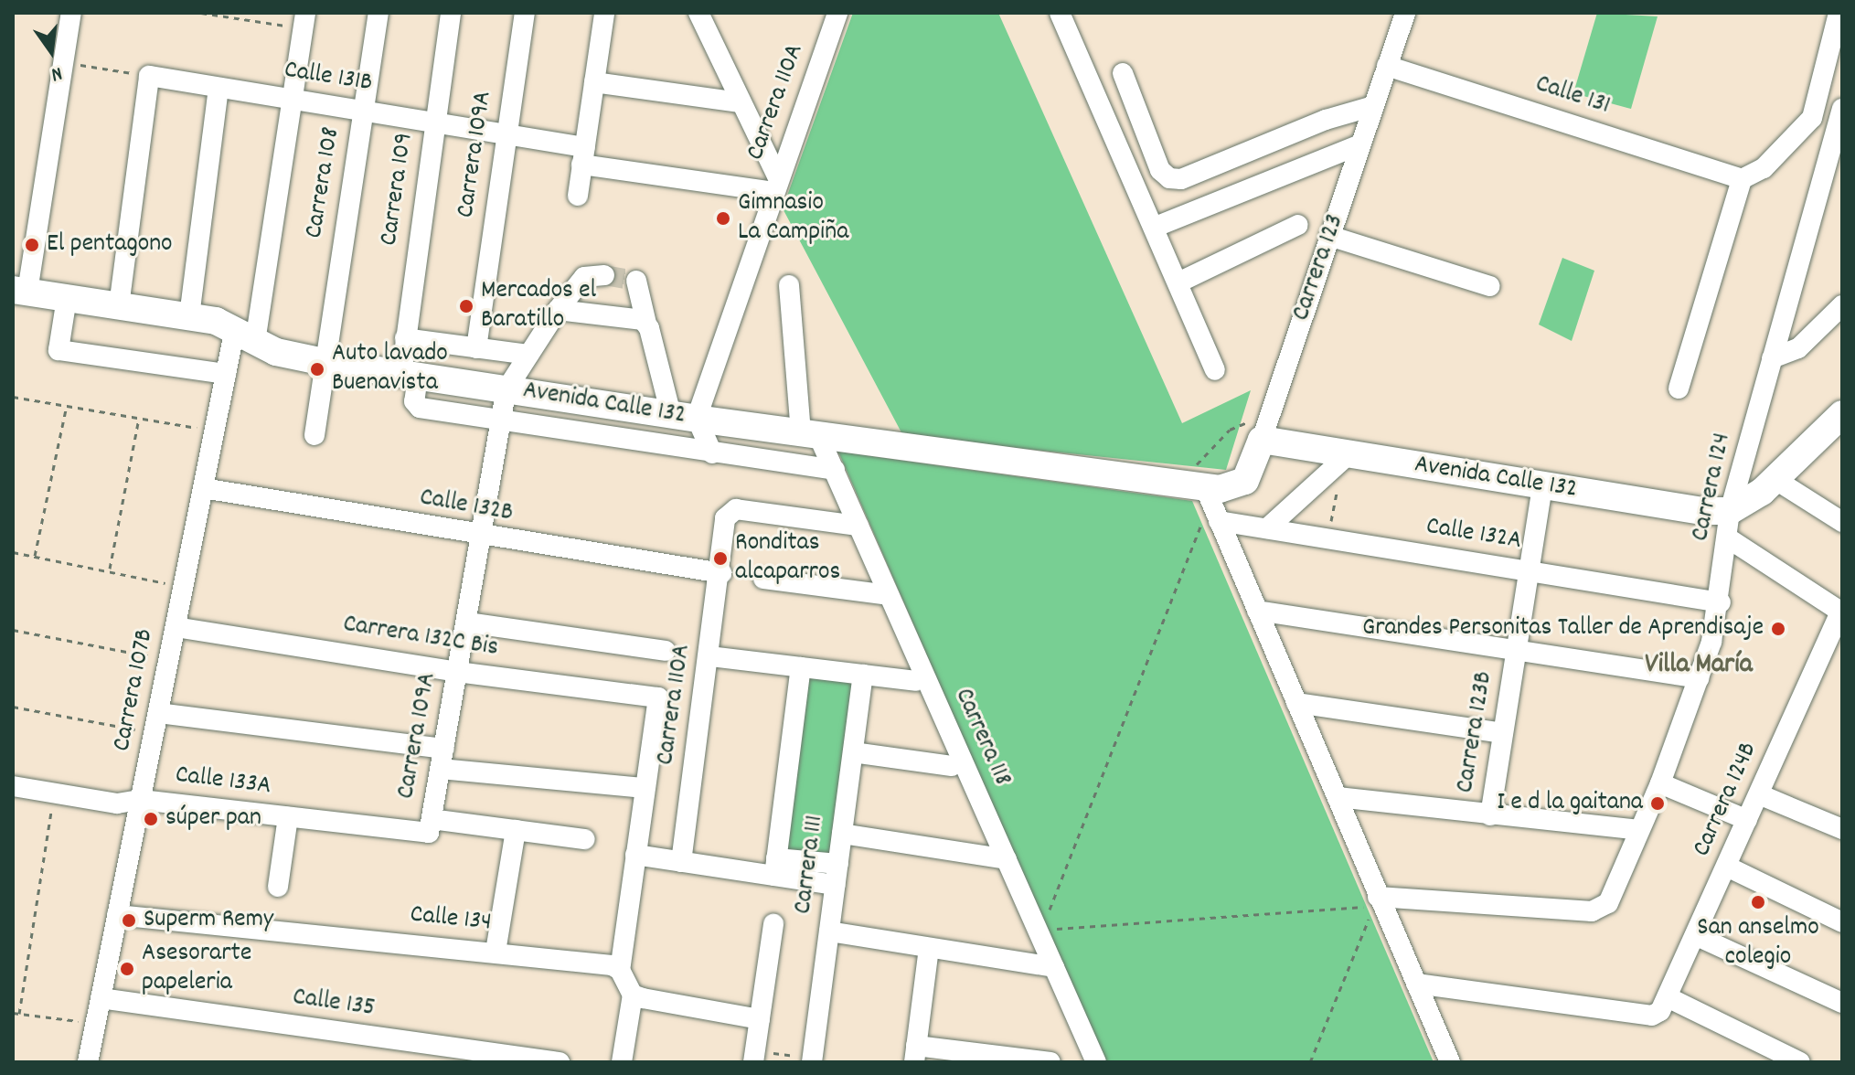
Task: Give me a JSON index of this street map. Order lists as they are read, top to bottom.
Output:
{
  "streets": {
    "main road": ["Carrera 123", "Avenida Calle 132"],
    "street": [
      "Calle 131B",
      "Calle 131",
      "Carrera 110A",
      "Carrera 109A",
      "Carrera 108",
      "Carrera 109",
      "Carrera 124",
      "Calle 132B",
      "Calle 132A",
      "Carrera 132C Bis",
      "Carrera 107B",
      "Carrera 123B",
      "Carrera 118",
      "Calle 133A",
      "Carrera 124B",
      "Carrera 111",
      "Calle 134",
      "Calle 135"
    ]
  },
  "crossings": [
    ["Calle 131B", "Carrera 110A"],
    ["Calle 131B", "Carrera 109A"],
    ["Calle 131B", "Carrera 108"],
    ["Calle 131B", "Carrera 109"],
    ["Calle 131B", "Carrera 107B"],
    ["Calle 131", "Carrera 123"],
    ["Carrera 110A", "Avenida Calle 132"],
    ["Carrera 110A", "Calle 132B"],
    ["Carrera 110A", "Carrera 118"],
    ["Carrera 109A", "Carrera 109"],
    ["Carrera 109A", "Avenida Calle 132"],
    ["Carrera 109A", "Calle 132B"],
    ["Carrera 109A", "Carrera 132C Bis"],
    ["Carrera 109A", "Calle 133A"],
    ["Carrera 108", "Avenida Calle 132"],
    ["Carrera 109", "Avenida Calle 132"],
    ["Carrera 123", "Avenida Calle 132"],
    ["Avenida Calle 132", "Carrera 124"],
    ["Avenida Calle 132", "Carrera 107B"],
    ["Avenida Calle 132", "Carrera 123B"],
    ["Avenida Calle 132", "Carrera 118"],
    ["Carrera 124", "Calle 132A"],
    ["Calle 132B", "Carrera 107B"],
    ["Calle 132A", "Carrera 123B"],
    ["Carrera 132C Bis", "Carrera 107B"],
    ["Carrera 107B", "Calle 133A"],
    ["Carrera 107B", "Calle 134"],
    ["Carrera 107B", "Calle 135"]
  ],
  "districts": ["Villa María"],
  "places": [
    "Gimnasio La Campiña",
    "El pentagono",
    "Mercados el Baratillo",
    "Auto lavado Buenavista",
    "Ronditas alcaparros",
    "Grandes Personitas Taller de Aprendisaje",
    "I e d la gaitana",
    "súper pan",
    "San anselmo colegio",
    "Superm Remy",
    "Asesorarte papeleria"
  ],
  "north": "bottom"
}
